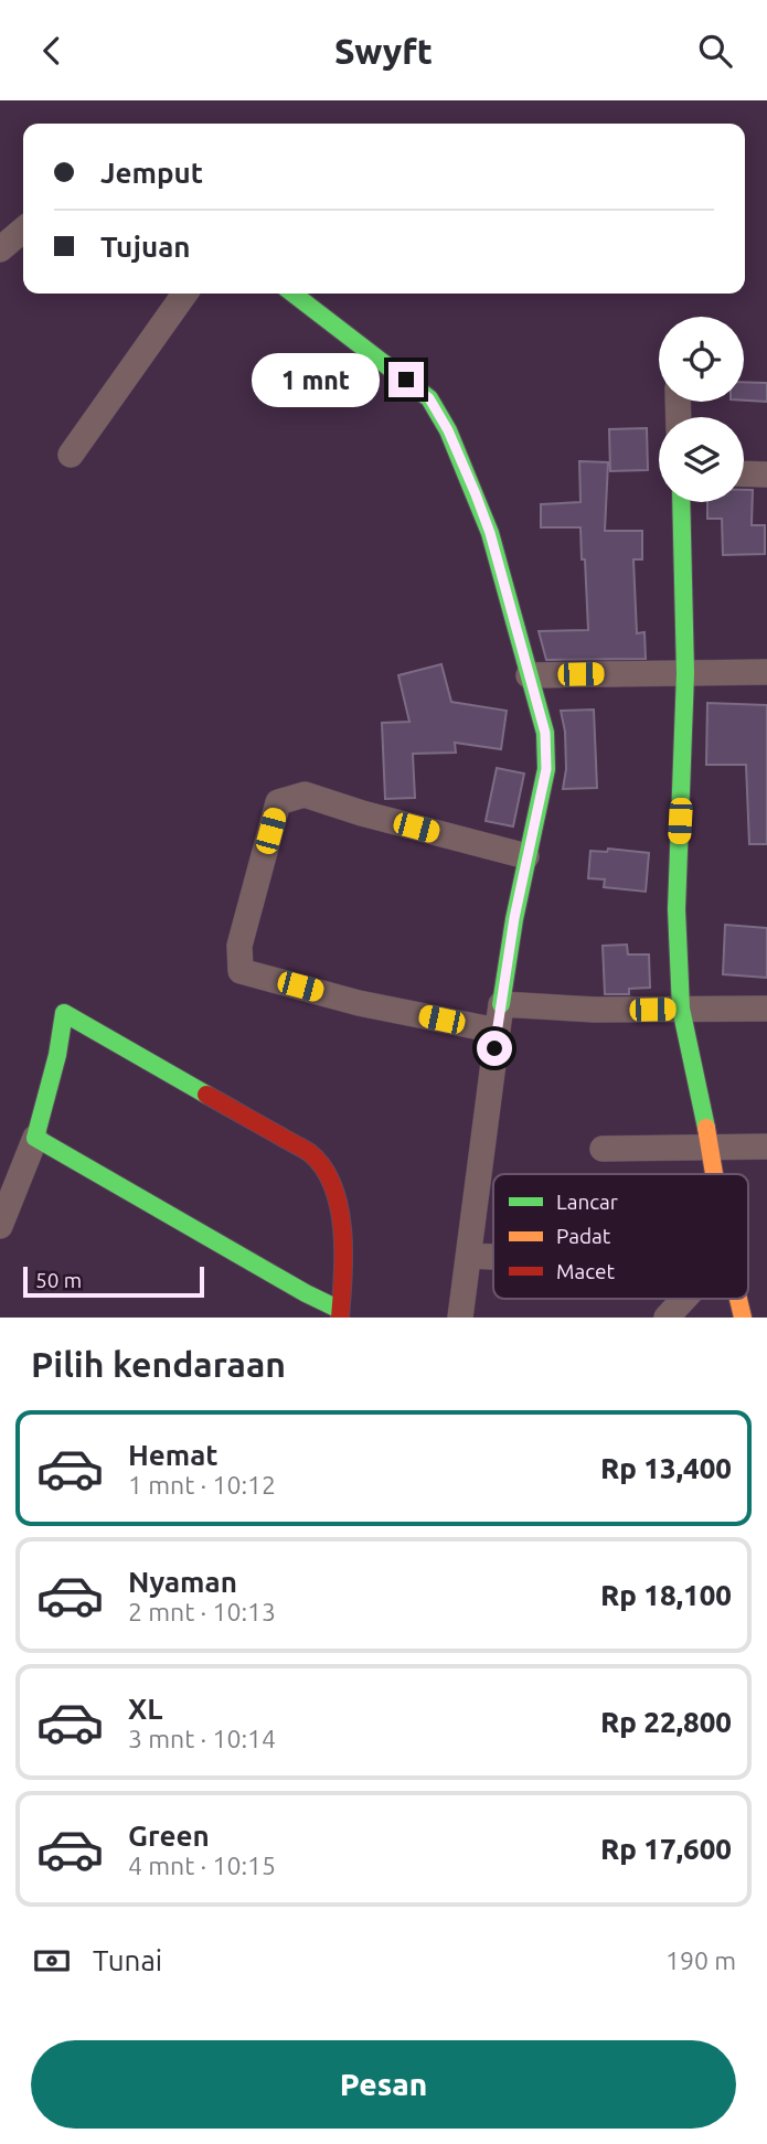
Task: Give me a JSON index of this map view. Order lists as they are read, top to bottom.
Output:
{
  "legend": ["Lancar", "Padat", "Macet"],
  "scale_bar": "50 m",
  "page": {
    "header": "Swyft",
    "banner": ["Jemput", "Tujuan"],
    "bubble": "1 mnt",
    "scale": "50 m",
    "heading": "Pilih kendaraan",
    "list": [
      {
        "name": "Hemat",
        "note": "1 mnt · 10:12",
        "value": "Rp 13,400"
      },
      {
        "name": "Nyaman",
        "note": "2 mnt · 10:13",
        "value": "Rp 18,100"
      },
      {
        "name": "XL",
        "note": "3 mnt · 10:14",
        "value": "Rp 22,800"
      },
      {
        "name": "Green",
        "note": "4 mnt · 10:15",
        "value": "Rp 17,600"
      }
    ],
    "pay": ["Tunai", "190 m"],
    "buttons": "Pesan"
  }
}
